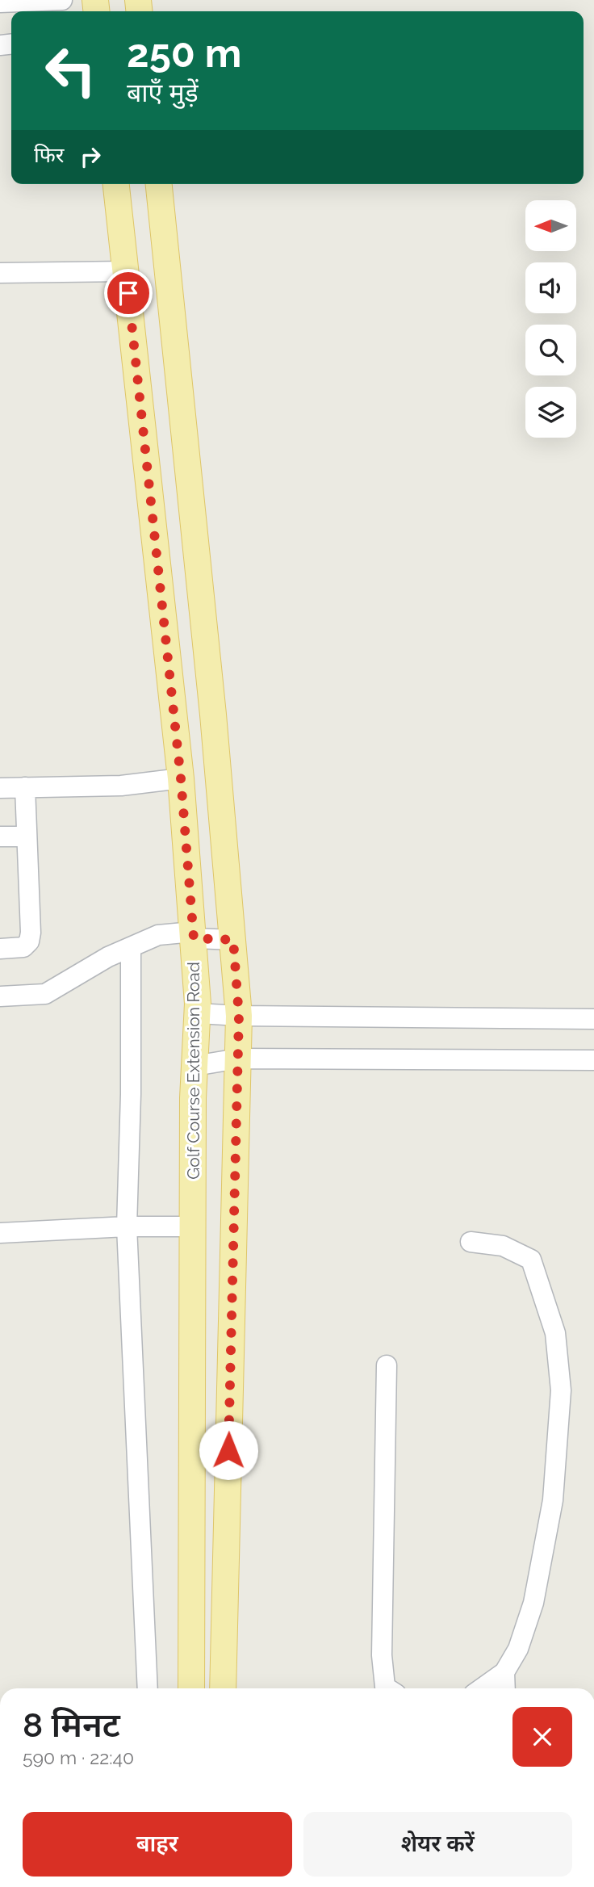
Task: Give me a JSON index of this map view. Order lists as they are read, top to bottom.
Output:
{
  "streets": {
    "main road": ["Golf Course Extension Road"]
  },
  "north": "left",
  "page": {
    "turn": ["250 m", "बाएँ मुड़ें"],
    "then": "फिर",
    "heading": ["8 मिनट", "590 m · 22:40"],
    "buttons": ["बाहर", "शेयर करें"]
  }
}
